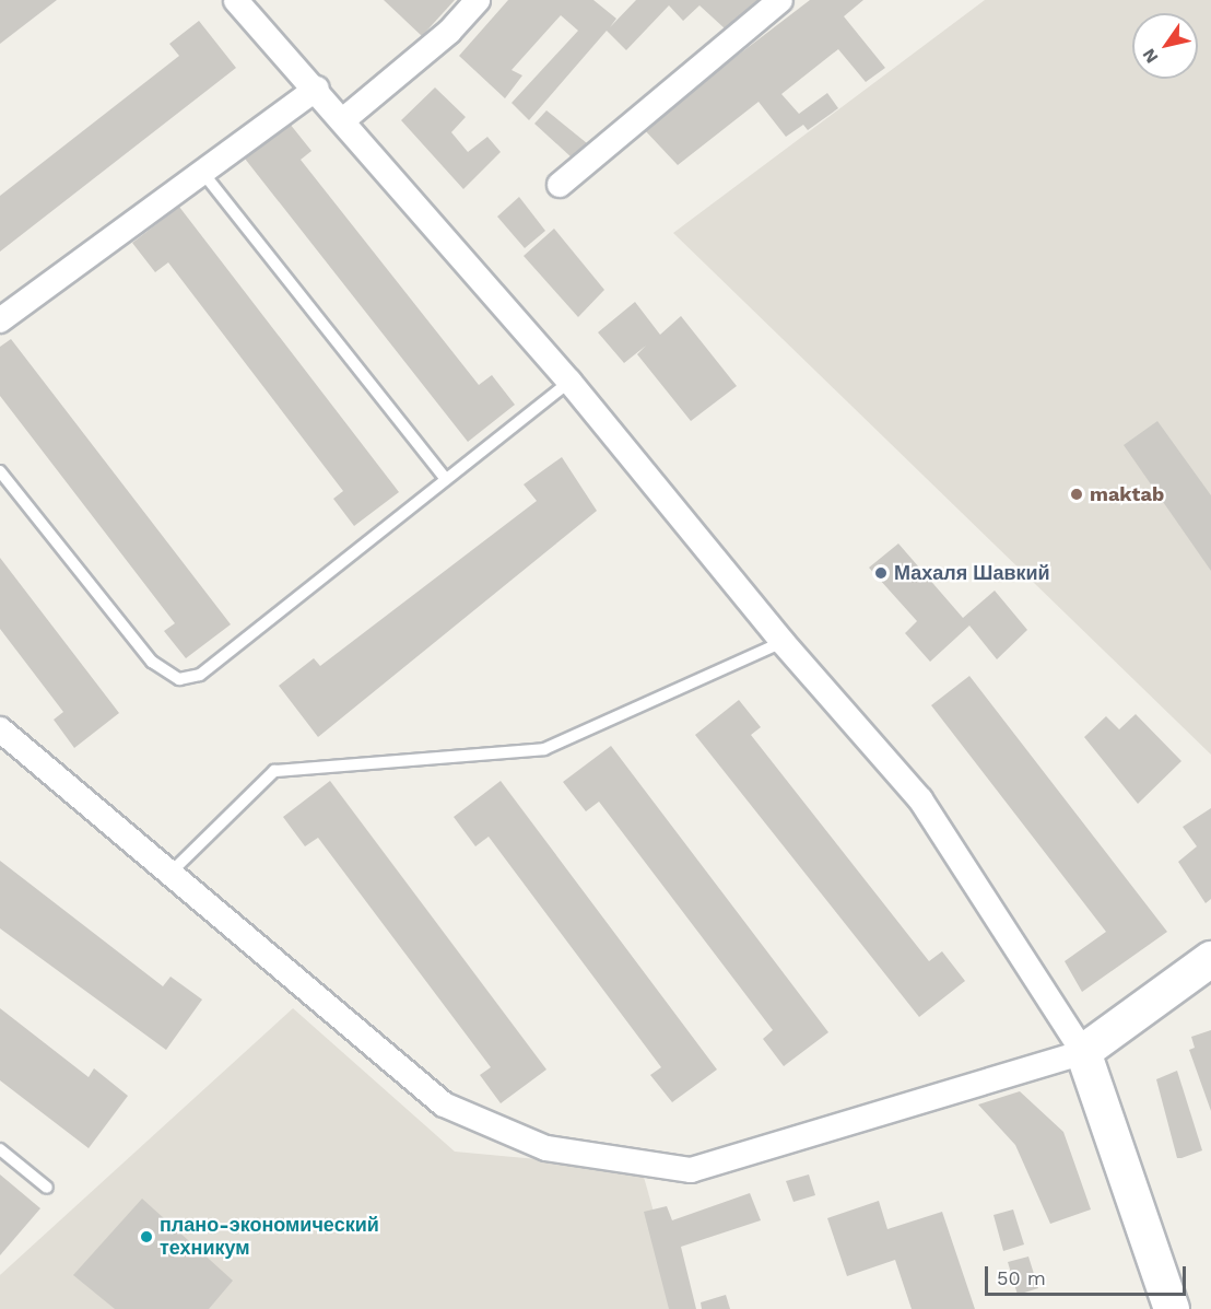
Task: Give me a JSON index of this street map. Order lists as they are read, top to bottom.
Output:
{
  "places": ["maktab", "Махаля Шавкий", "плано-экономический техникум"],
  "scale_bar": "50 m",
  "north": "bottom left"
}
